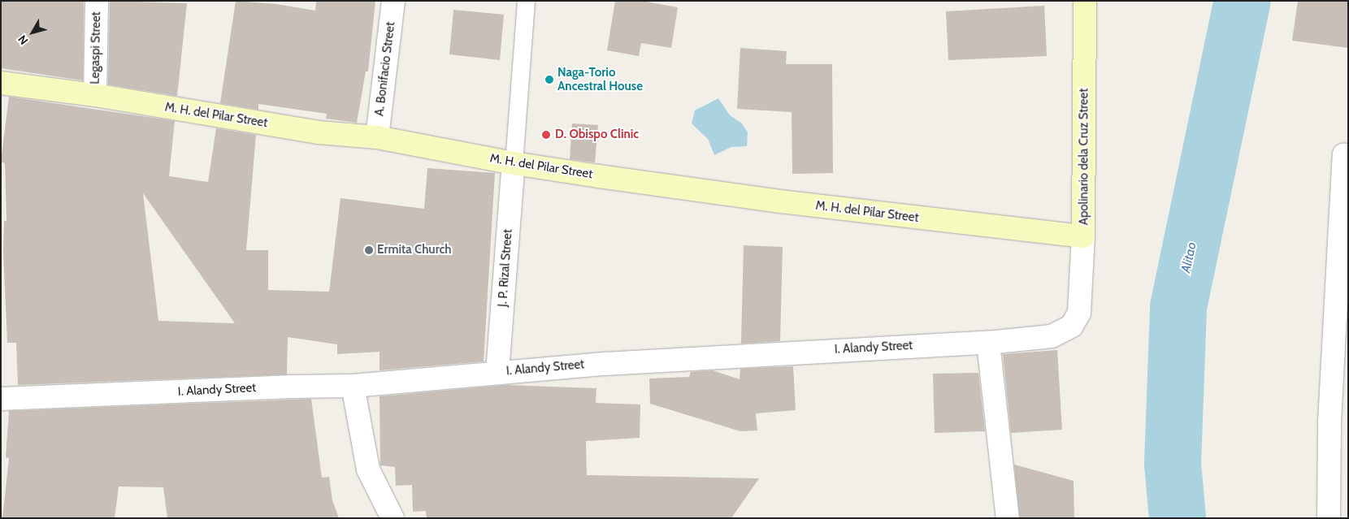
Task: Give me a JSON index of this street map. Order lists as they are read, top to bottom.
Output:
{
  "streets": {
    "main road": ["M. H. del Pilar Street", "Apolinario dela Cruz Street"],
    "street": [
      "Legaspi Street",
      "A. Bonifacio Street",
      "J. P. Rizal Street",
      "I. Alandy Street"
    ]
  },
  "crossings": [
    ["Legaspi Street", "M. H. del Pilar Street"],
    ["A. Bonifacio Street", "M. H. del Pilar Street"],
    ["M. H. del Pilar Street", "Apolinario dela Cruz Street"],
    ["M. H. del Pilar Street", "J. P. Rizal Street"],
    ["Apolinario dela Cruz Street", "I. Alandy Street"],
    ["J. P. Rizal Street", "I. Alandy Street"]
  ],
  "water": ["Alitao"],
  "places": ["Naga-Torio Ancestral House", "D. Obispo Clinic", "Ermita Church"],
  "north": "bottom left"
}
